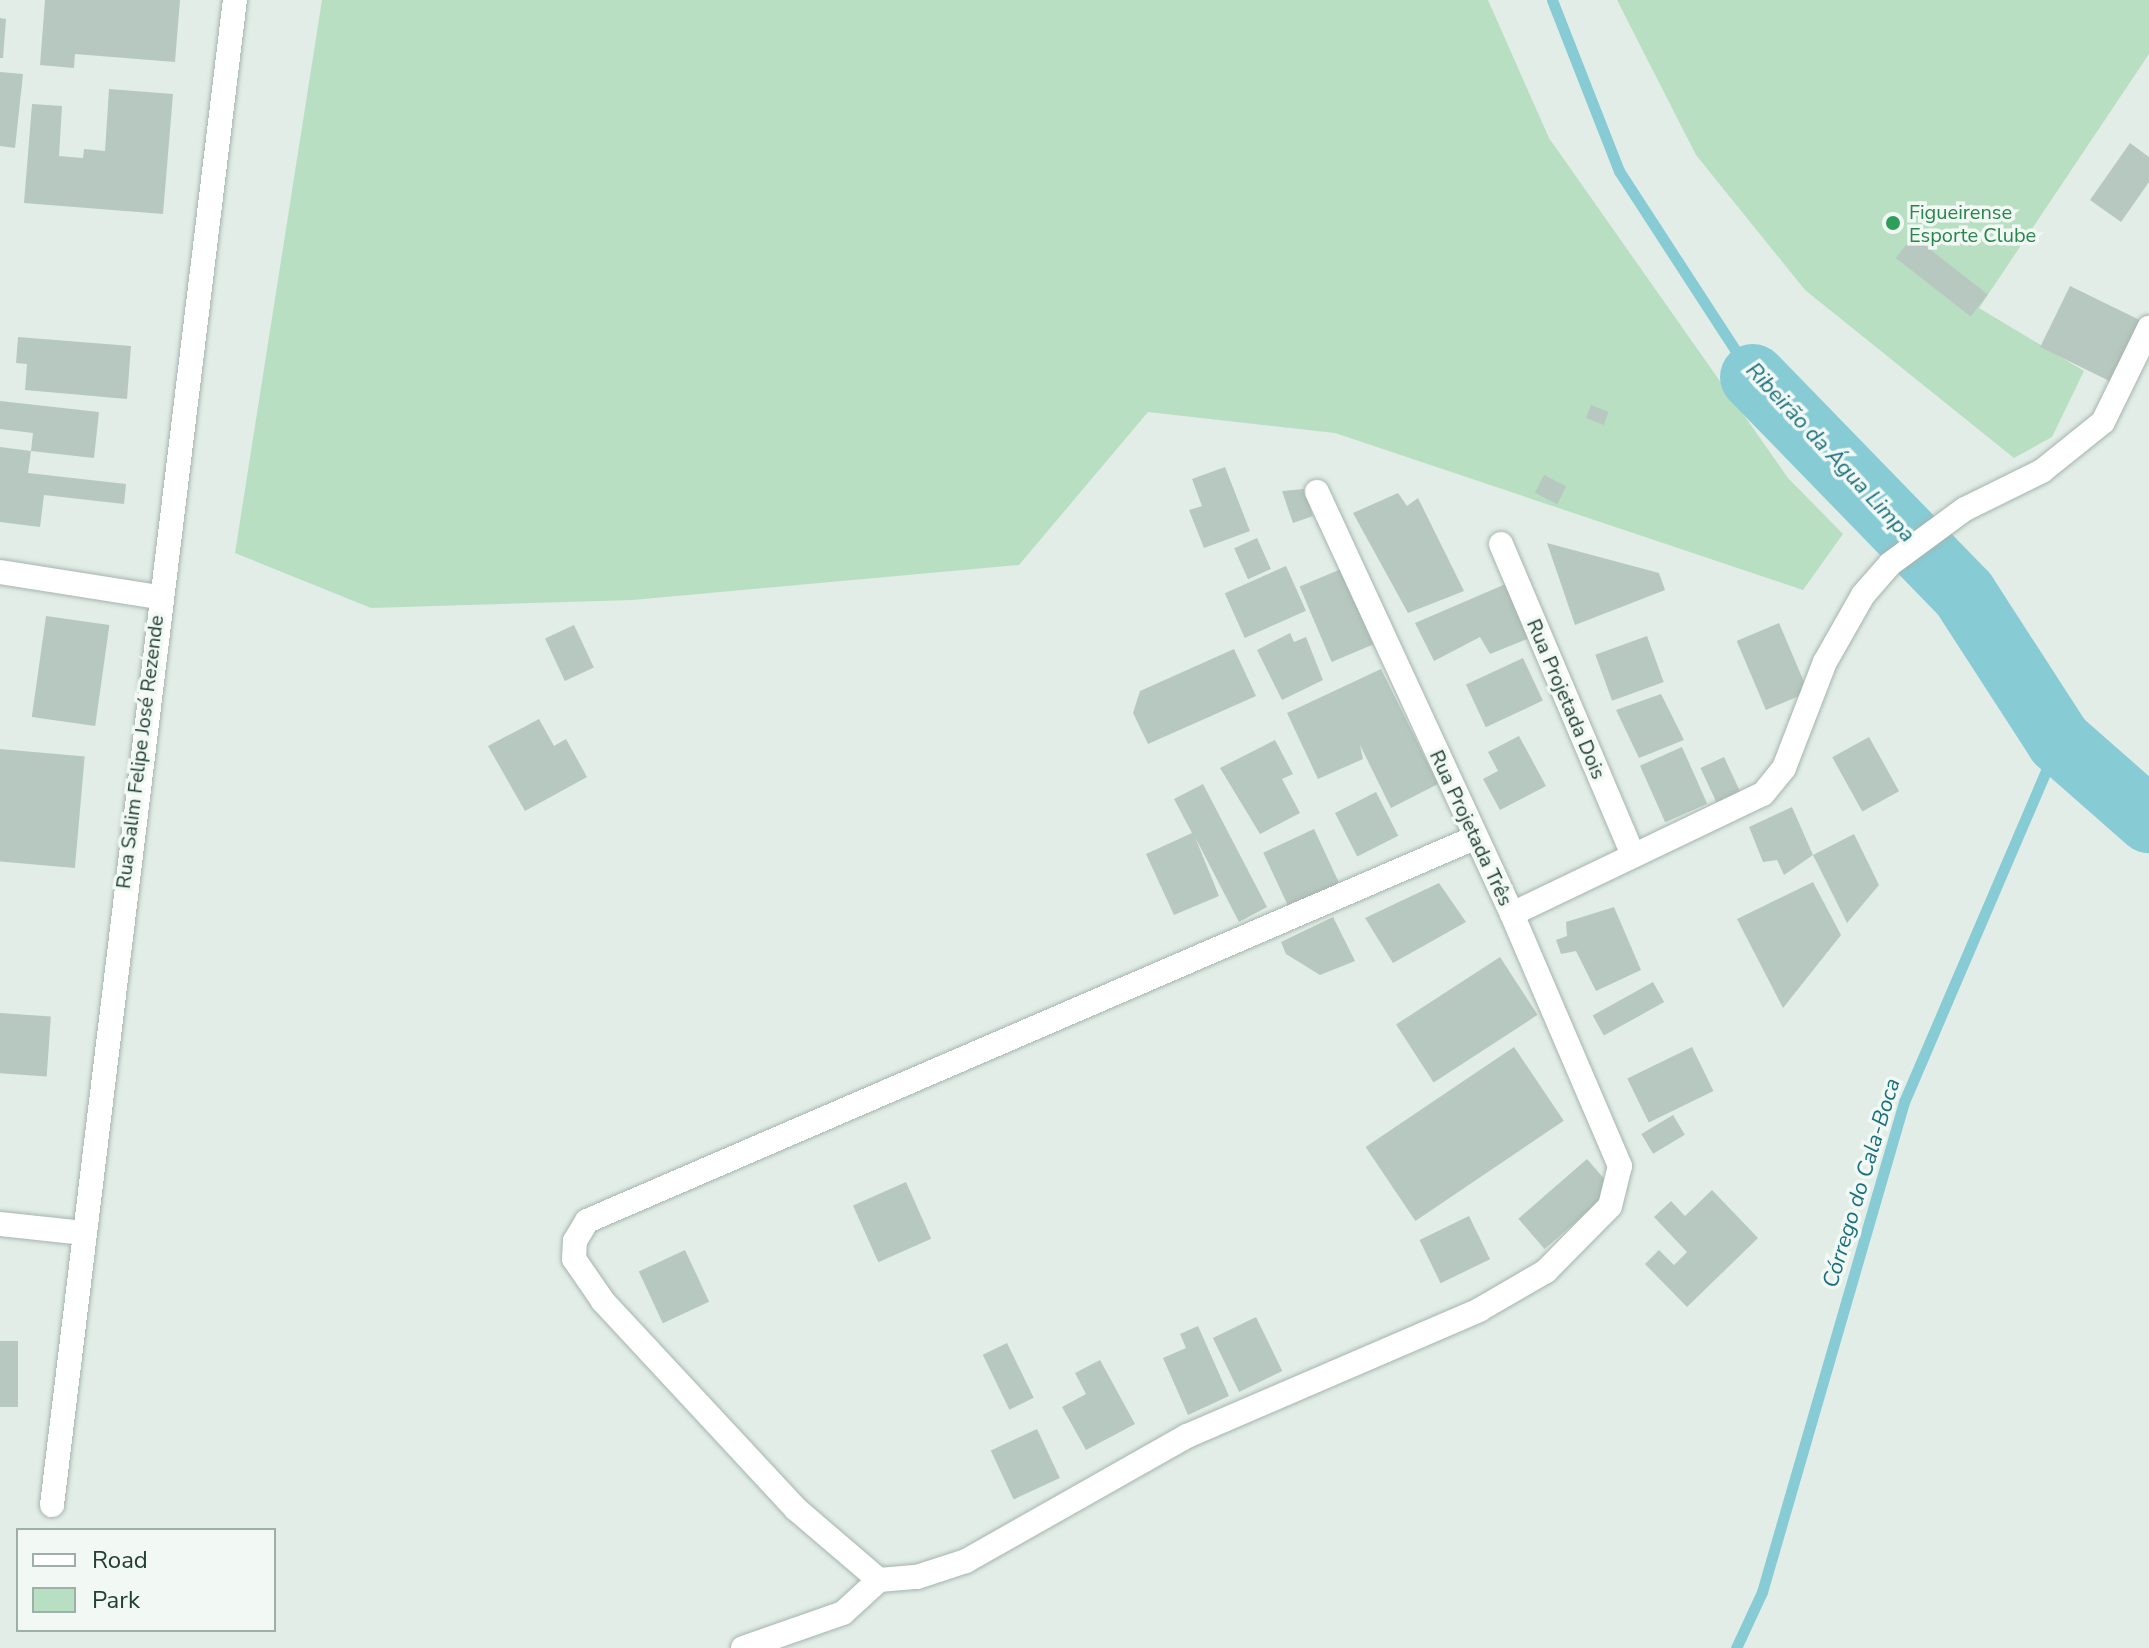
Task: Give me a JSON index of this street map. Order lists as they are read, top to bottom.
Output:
{
  "streets": {
    "street": ["Rua Projetada Dois", "Rua Salim Felipe José Rezende", "Rua Projetada Três"]
  },
  "water": ["Ribeirão da Água Limpa", "Córrego do Cala-Boca"],
  "places": ["Figueirense Esporte Clube"],
  "legend": ["Road", "Park"]
}
